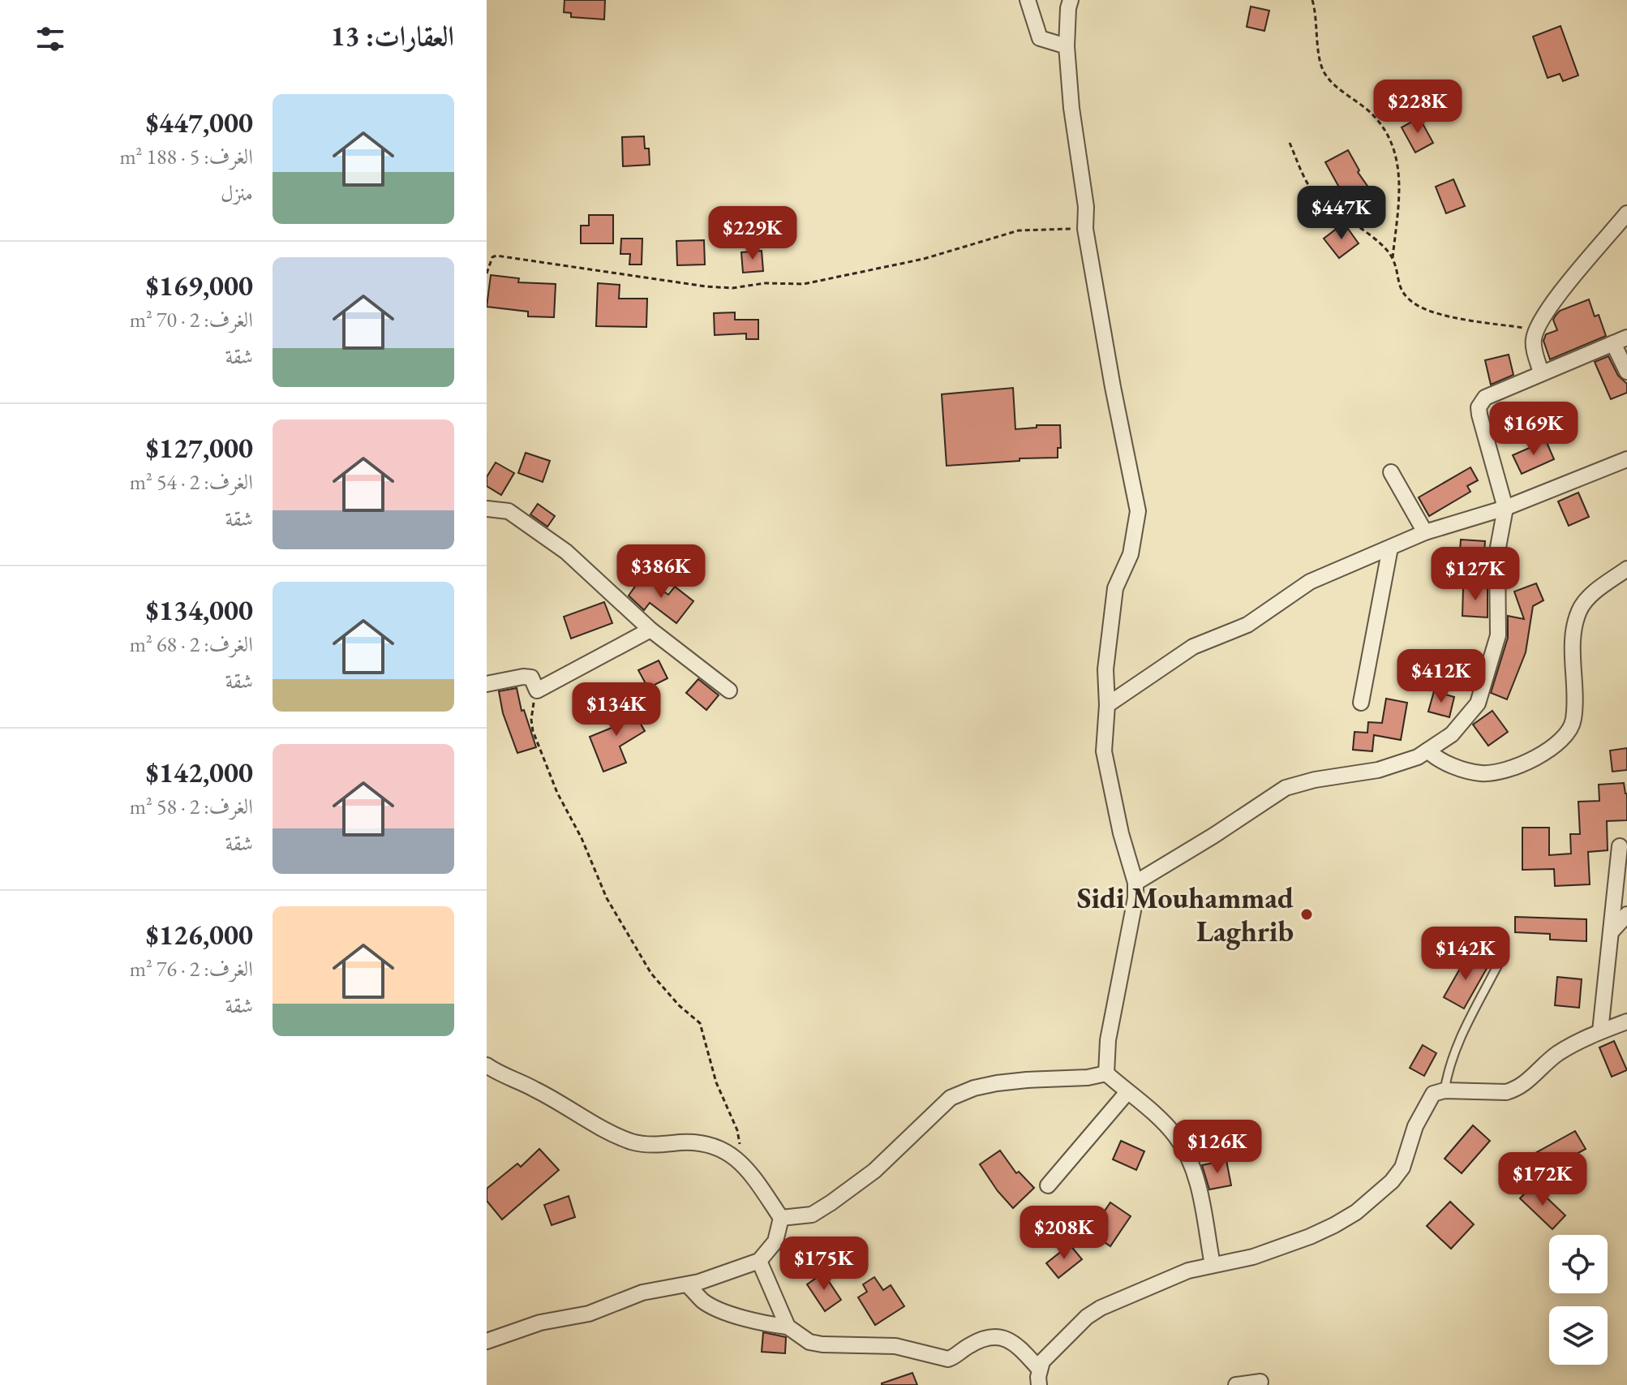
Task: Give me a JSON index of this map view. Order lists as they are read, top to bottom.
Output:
{
  "places": ["Sidi Mouhammad Laghrib"],
  "page": {
    "heading": "العقارات: 13",
    "list": [
      {
        "name": "$447,000",
        "note": "الغرف: 5 · 188 m² · منزل"
      },
      {
        "name": "$169,000",
        "note": "الغرف: 2 · 70 m² · شقة"
      },
      {
        "name": "$127,000",
        "note": "الغرف: 2 · 54 m² · شقة"
      },
      {
        "name": "$134,000",
        "note": "الغرف: 2 · 68 m² · شقة"
      },
      {
        "name": "$142,000",
        "note": "الغرف: 2 · 58 m² · شقة"
      },
      {
        "name": "$126,000",
        "note": "الغرف: 2 · 76 m² · شقة"
      }
    ],
    "price": [
      "$228K",
      "$447K",
      "$229K",
      "$169K",
      "$386K",
      "$127K",
      "$412K",
      "$134K",
      "$142K",
      "$126K",
      "$172K",
      "$208K",
      "$175K"
    ]
  }
}
